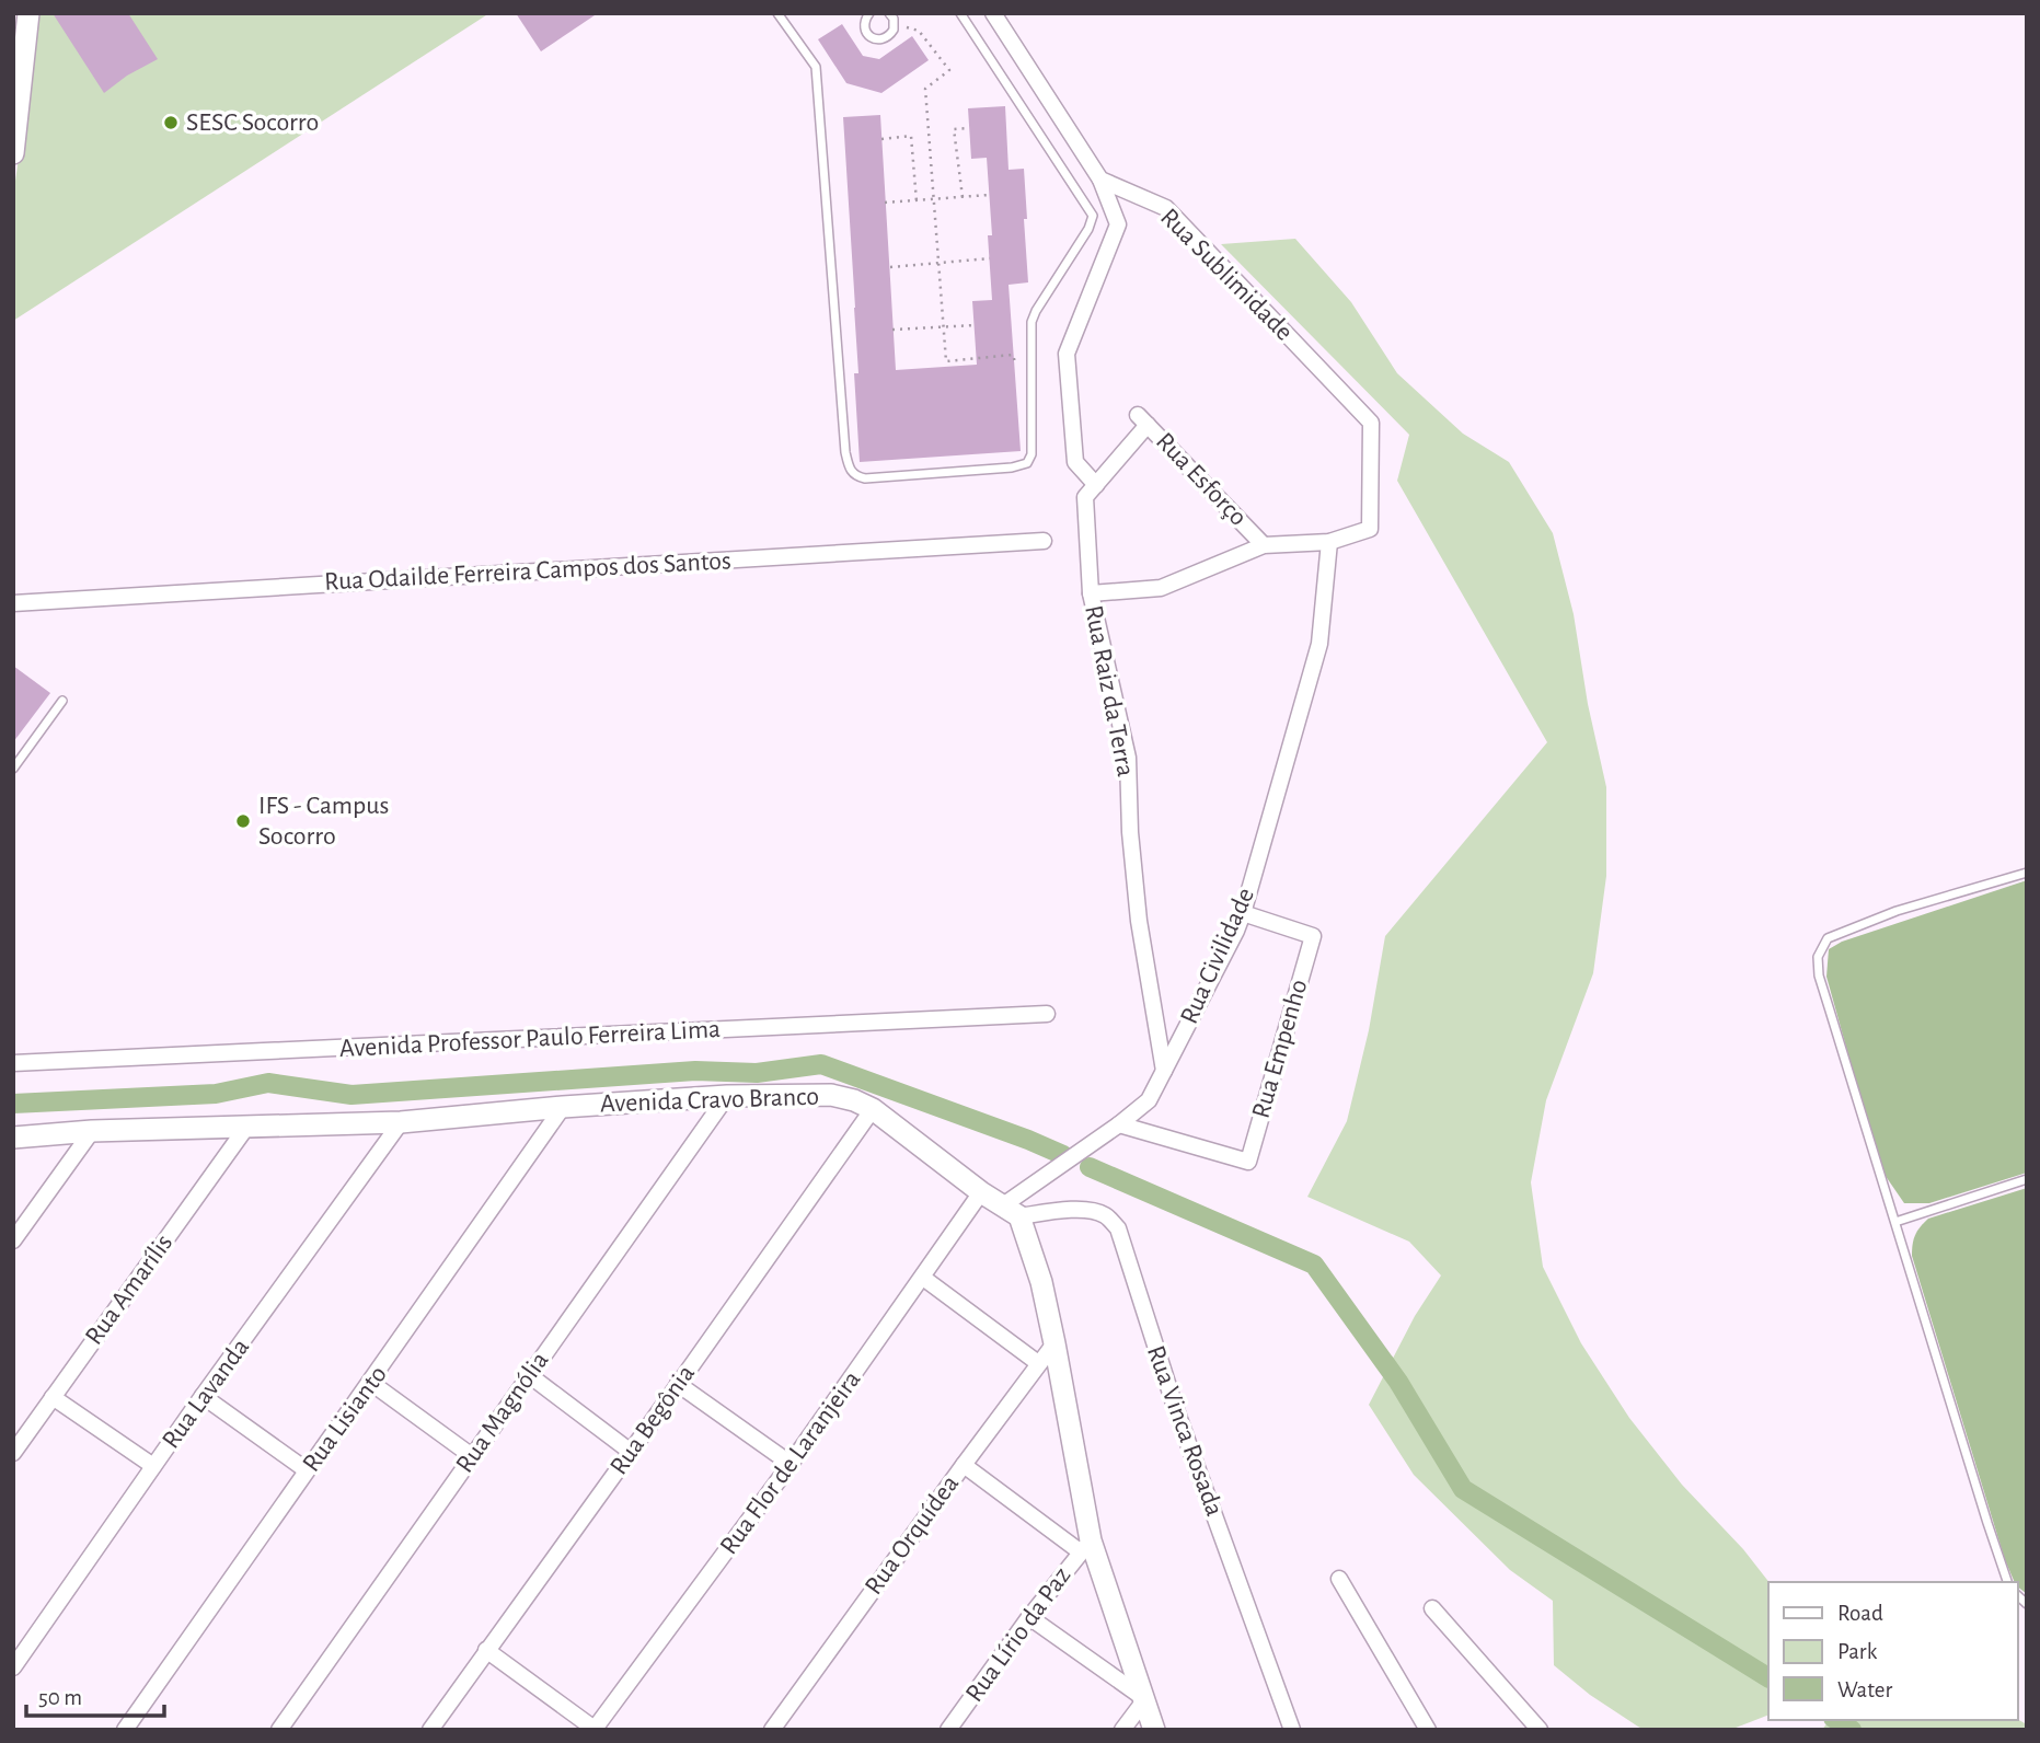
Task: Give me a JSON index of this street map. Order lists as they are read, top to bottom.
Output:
{
  "streets": {
    "street": [
      "Rua Sublimidade",
      "Rua Esforço",
      "Rua Odailde Ferreira Campos dos Santos",
      "Rua Raiz da Terra",
      "Rua Civilidade",
      "Avenida Professor Paulo Ferreira Lima",
      "Rua Empenho",
      "Avenida Cravo Branco",
      "Rua Amarílis",
      "Rua Lavanda",
      "Rua Magnólia",
      "Rua Lisianto",
      "Rua Begônia",
      "Rua Vinca Rosada",
      "Rua Flor de Laranjeira",
      "Rua Orquídea",
      "Rua Lírio da Paz"
    ]
  },
  "crossings": [
    ["Rua Sublimidade", "Rua Civilidade"],
    ["Rua Esforço", "Rua Raiz da Terra"],
    ["Rua Raiz da Terra", "Rua Civilidade"],
    ["Rua Civilidade", "Rua Empenho"],
    ["Rua Civilidade", "Avenida Cravo Branco"],
    ["Rua Civilidade", "Rua Vinca Rosada"],
    ["Avenida Cravo Branco", "Rua Amarílis"],
    ["Avenida Cravo Branco", "Rua Lavanda"],
    ["Avenida Cravo Branco", "Rua Magnólia"],
    ["Avenida Cravo Branco", "Rua Lisianto"],
    ["Avenida Cravo Branco", "Rua Begônia"],
    ["Avenida Cravo Branco", "Rua Vinca Rosada"],
    ["Avenida Cravo Branco", "Rua Flor de Laranjeira"]
  ],
  "places": ["SESC Socorro", "IFS - Campus Socorro"],
  "legend": ["Road", "Park", "Water"],
  "scale_bar": "50 m"
}
